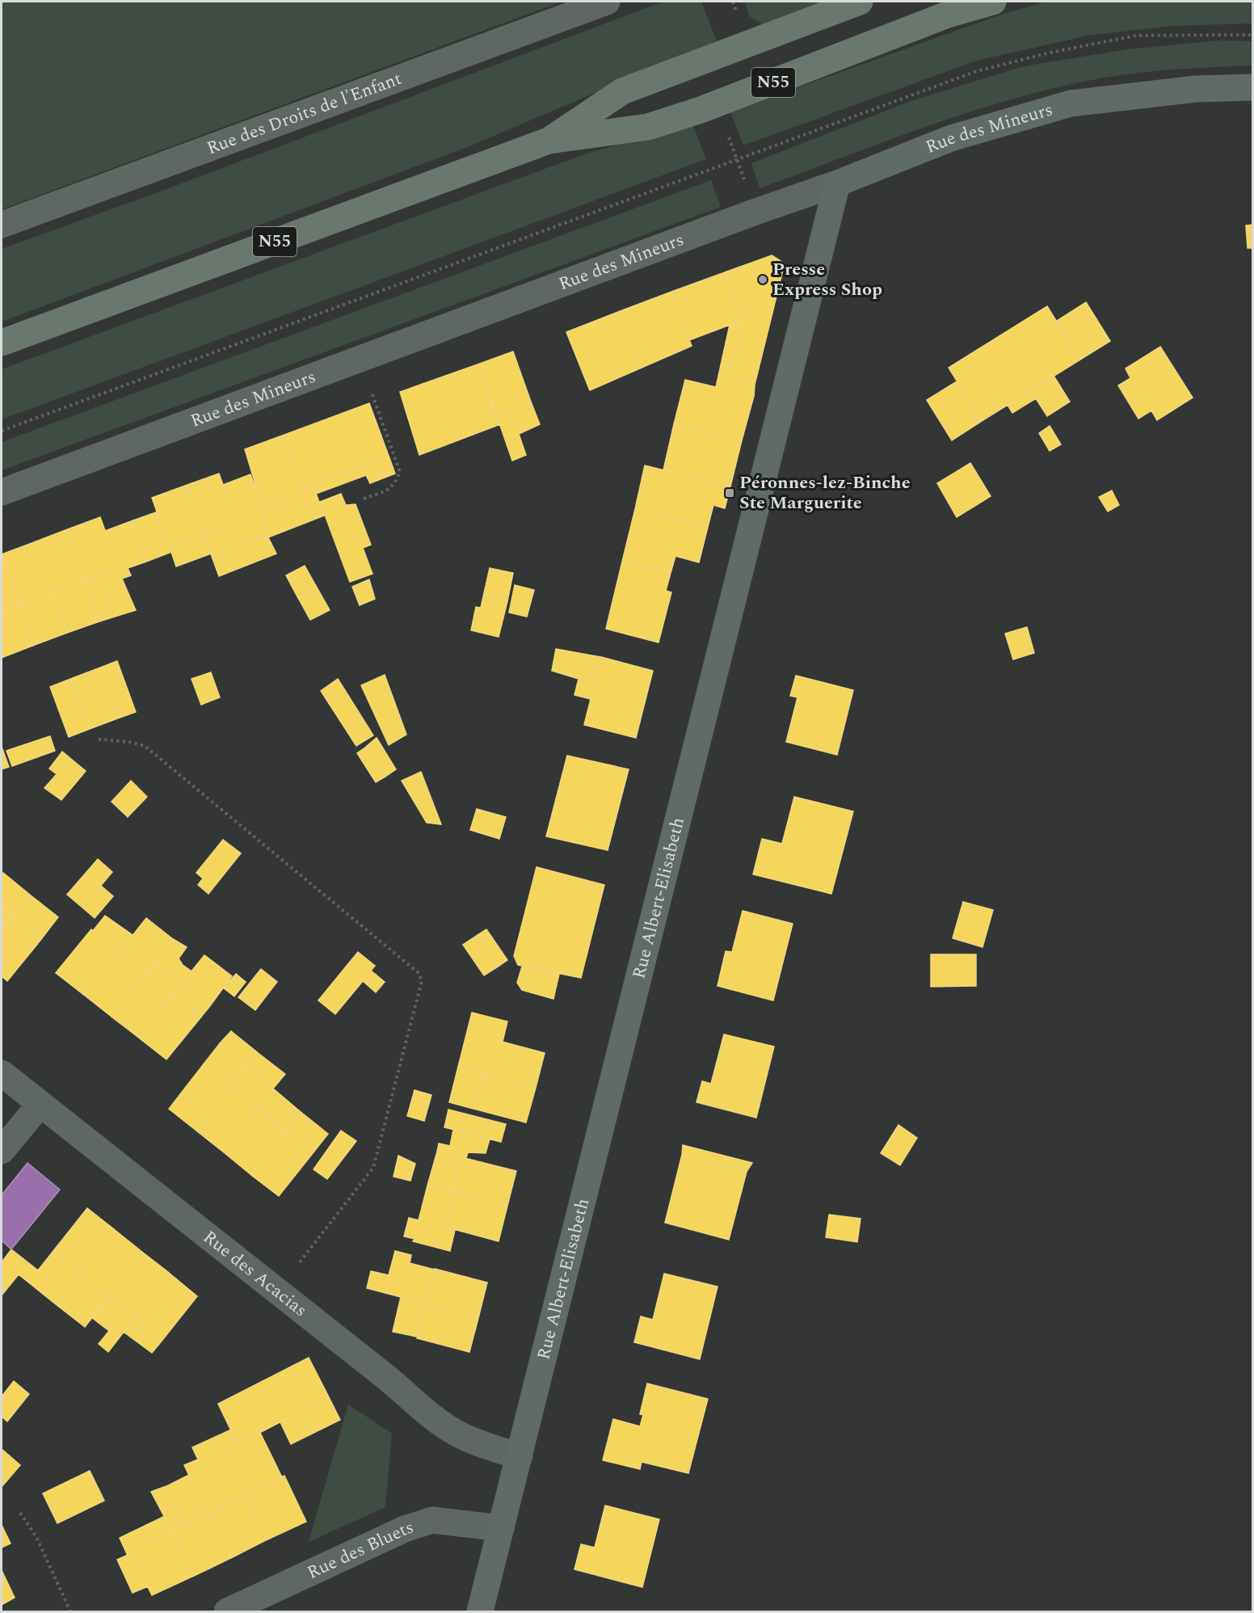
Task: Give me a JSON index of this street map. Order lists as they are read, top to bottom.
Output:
{
  "streets": {
    "highway": ["N55"],
    "street": [
      "Rue des Droits de l'Enfant",
      "Rue des Mineurs",
      "Rue Albert-Elisabeth",
      "Rue des Acacias",
      "Rue des Bluets"
    ]
  },
  "crossings": [
    ["Rue des Mineurs", "Rue Albert-Elisabeth"],
    ["Rue Albert-Elisabeth", "Rue des Acacias"],
    ["Rue Albert-Elisabeth", "Rue des Bluets"]
  ],
  "places": {
    "other": ["Presse Express Shop"],
    "transit": ["Péronnes-lez-Binche Ste Marguerite"]
  }
}
